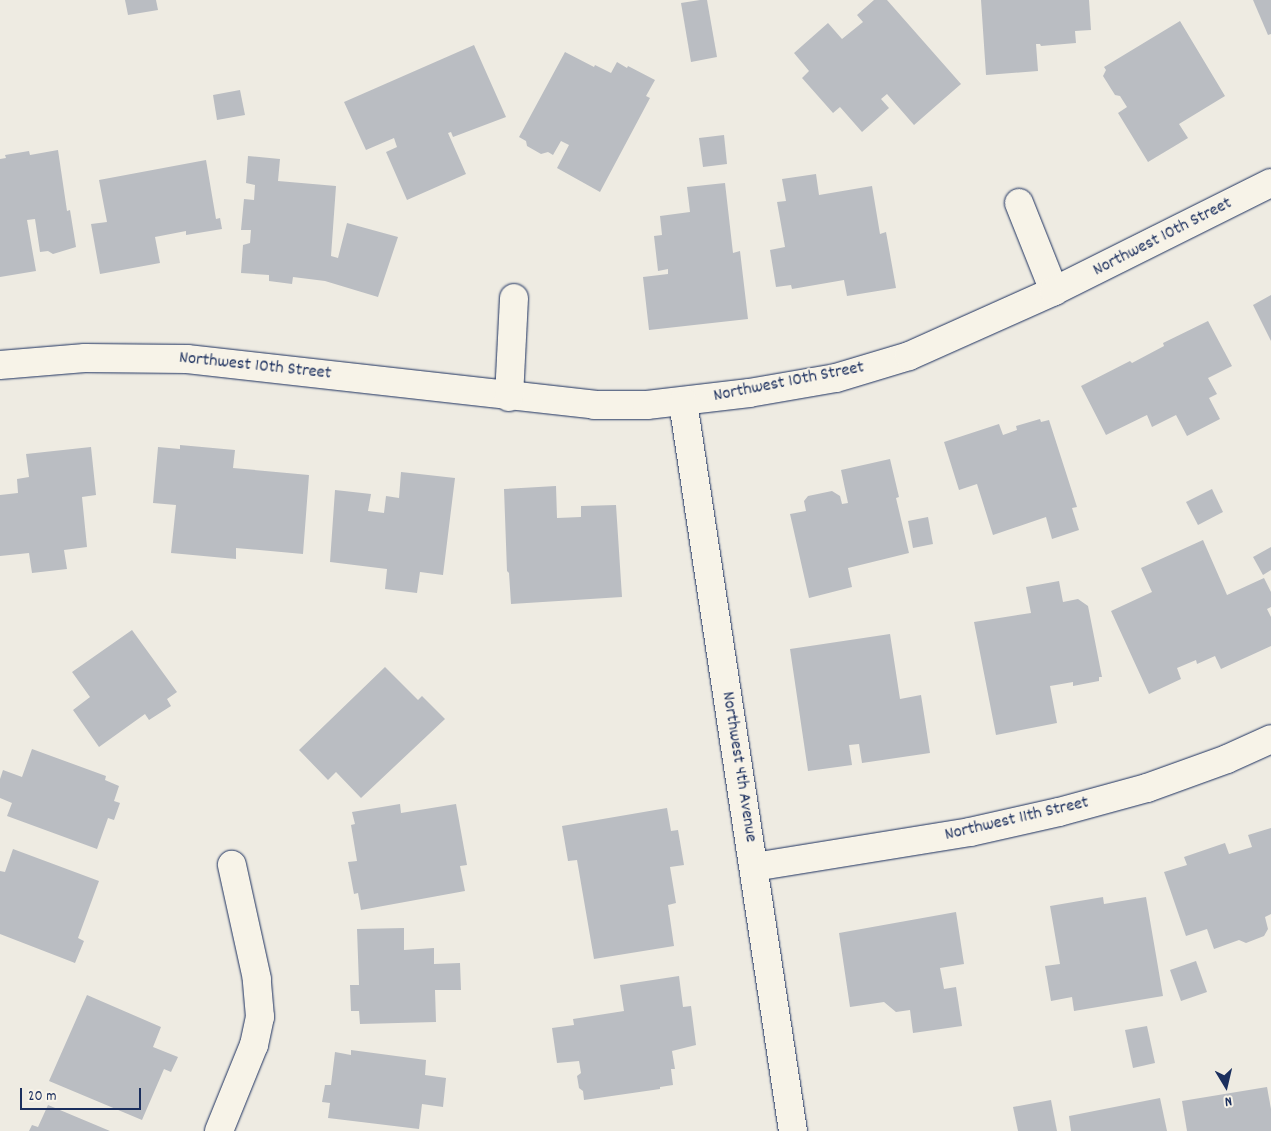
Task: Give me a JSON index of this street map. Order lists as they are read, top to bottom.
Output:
{
  "streets": {
    "street": ["Northwest 10th Street", "Northwest 4th Avenue", "Northwest 11th Street"]
  },
  "crossings": [
    ["Northwest 10th Street", "Northwest 4th Avenue"],
    ["Northwest 4th Avenue", "Northwest 11th Street"]
  ],
  "scale_bar": "20 m",
  "north": "bottom"
}
